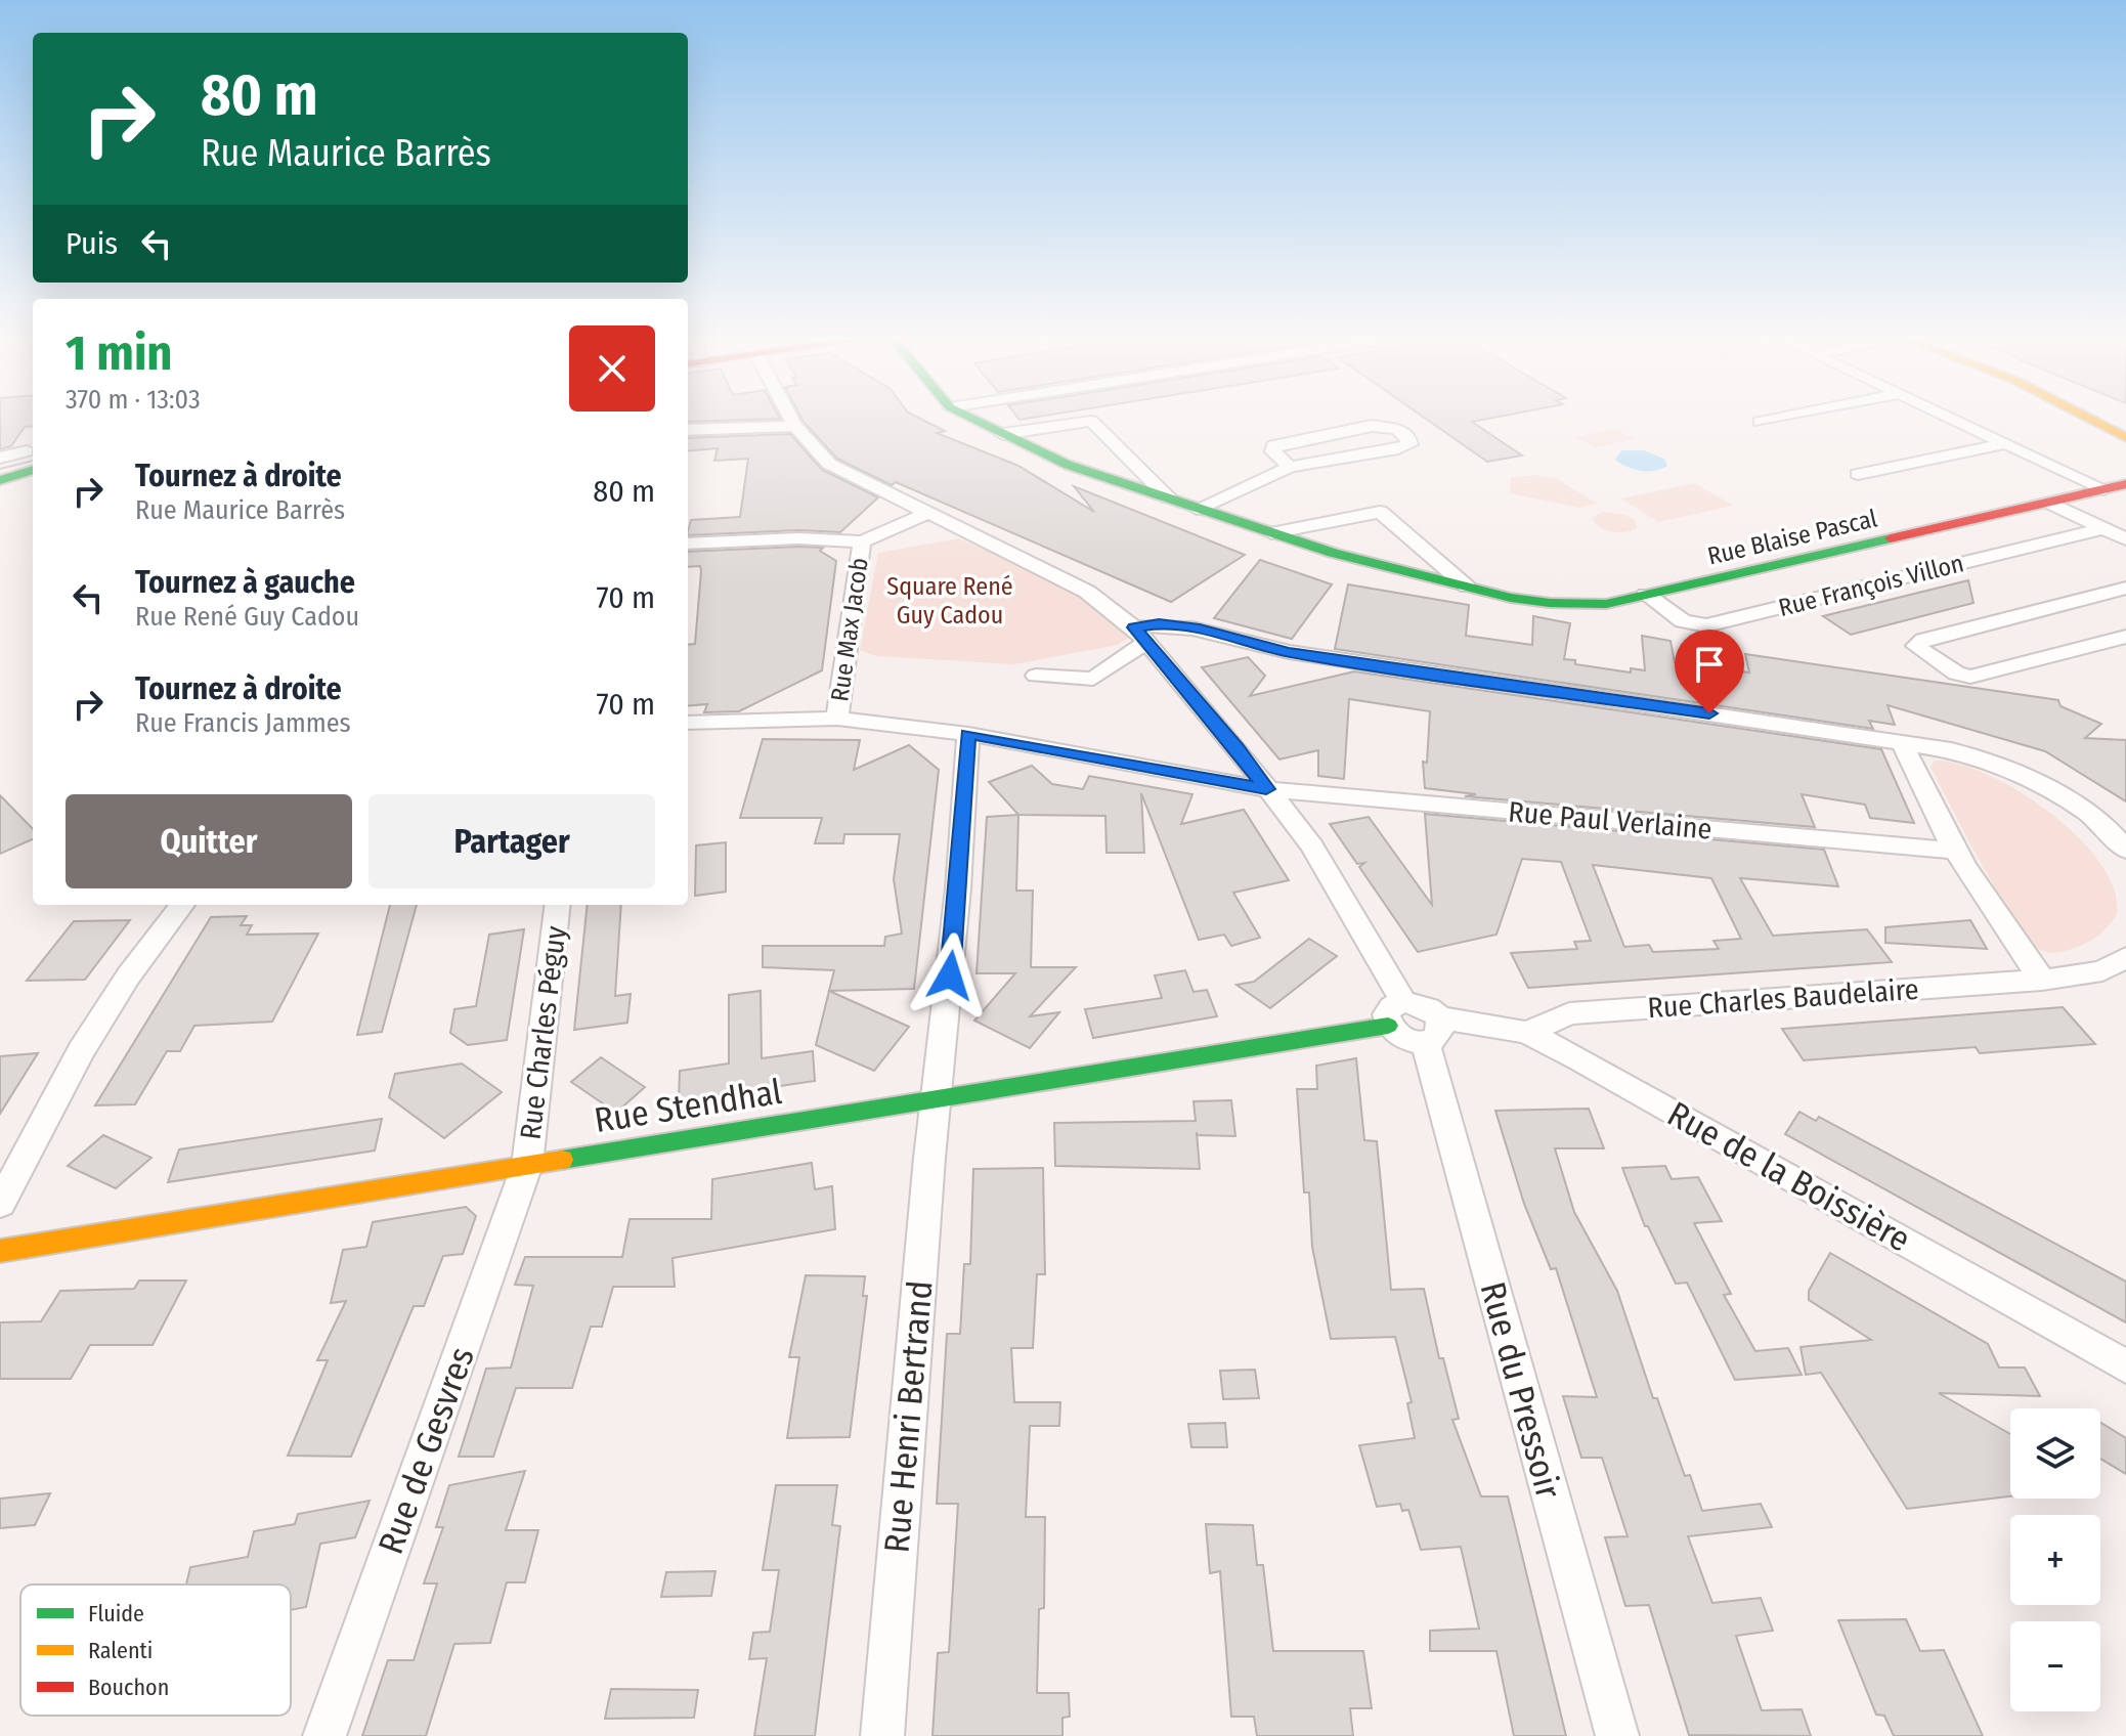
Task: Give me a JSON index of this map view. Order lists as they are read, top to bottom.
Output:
{
  "streets": {
    "street": [
      "Rue Blaise Pascal",
      "Rue François Villon",
      "Rue Max Jacob",
      "Rue Paul Verlaine",
      "Rue Charles Baudelaire",
      "Rue Charles Péguy",
      "Rue Stendhal",
      "Rue de la Boissière",
      "Rue du Pressoir",
      "Rue Henri Bertrand",
      "Rue de Gesvres"
    ]
  },
  "crossings": [
    ["Rue Blaise Pascal", "Rue François Villon"],
    ["Rue Max Jacob", "Rue Paul Verlaine"],
    ["Rue Paul Verlaine", "Rue Henri Bertrand"],
    ["Rue Charles Baudelaire", "Rue de la Boissière"],
    ["Rue Charles Péguy", "Rue Stendhal"],
    ["Rue Charles Péguy", "Rue de Gesvres"],
    ["Rue Stendhal", "Rue de la Boissière"],
    ["Rue Stendhal", "Rue du Pressoir"],
    ["Rue Stendhal", "Rue Henri Bertrand"],
    ["Rue Stendhal", "Rue de Gesvres"],
    ["Rue de la Boissière", "Rue du Pressoir"]
  ],
  "parks": ["Square René Guy Cadou"],
  "legend": ["Fluide", "Ralenti", "Bouchon"],
  "page": {
    "turn": ["80 m", "Rue Maurice Barrès"],
    "then": "Puis",
    "heading": ["1 min", "370 m · 13:03"],
    "list": [
      {
        "name": "Tournez à droite",
        "note": "Rue Maurice Barrès",
        "value": "80 m"
      },
      {
        "name": "Tournez à gauche",
        "note": "Rue René Guy Cadou",
        "value": "70 m"
      },
      {
        "name": "Tournez à droite",
        "note": "Rue Francis Jammes",
        "value": "70 m"
      }
    ],
    "buttons": ["Quitter", "Partager"],
    "map_buttons": ["+", "−"]
  }
}
